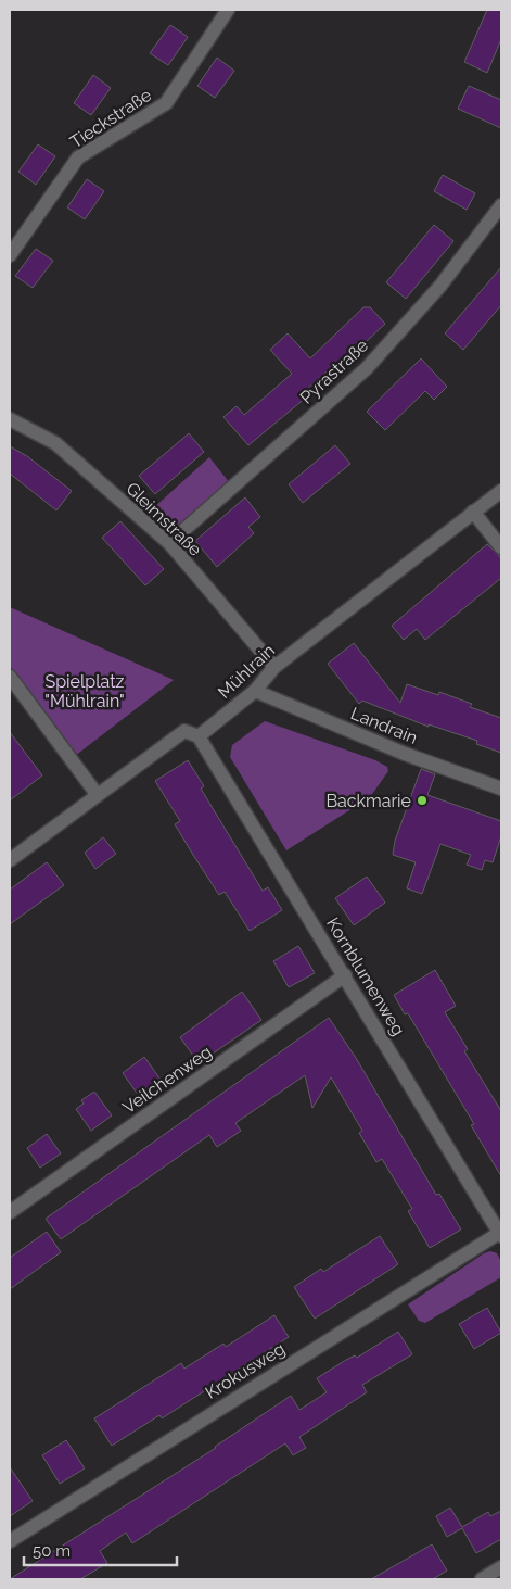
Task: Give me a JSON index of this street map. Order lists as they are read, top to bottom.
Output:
{
  "streets": {
    "street": [
      "Tieckstraße",
      "Pyrastraße",
      "Gleimstraße",
      "Mühlrain",
      "Landrain",
      "Kornblumenweg",
      "Veilchenweg",
      "Krokusweg"
    ]
  },
  "crossings": [
    ["Pyrastraße", "Gleimstraße"],
    ["Gleimstraße", "Mühlrain"],
    ["Mühlrain", "Landrain"],
    ["Mühlrain", "Kornblumenweg"],
    ["Kornblumenweg", "Veilchenweg"],
    ["Kornblumenweg", "Krokusweg"]
  ],
  "parks": ["Spielplatz \"Mühlrain\""],
  "places": ["Backmarie"],
  "scale_bar": "50 m"
}
